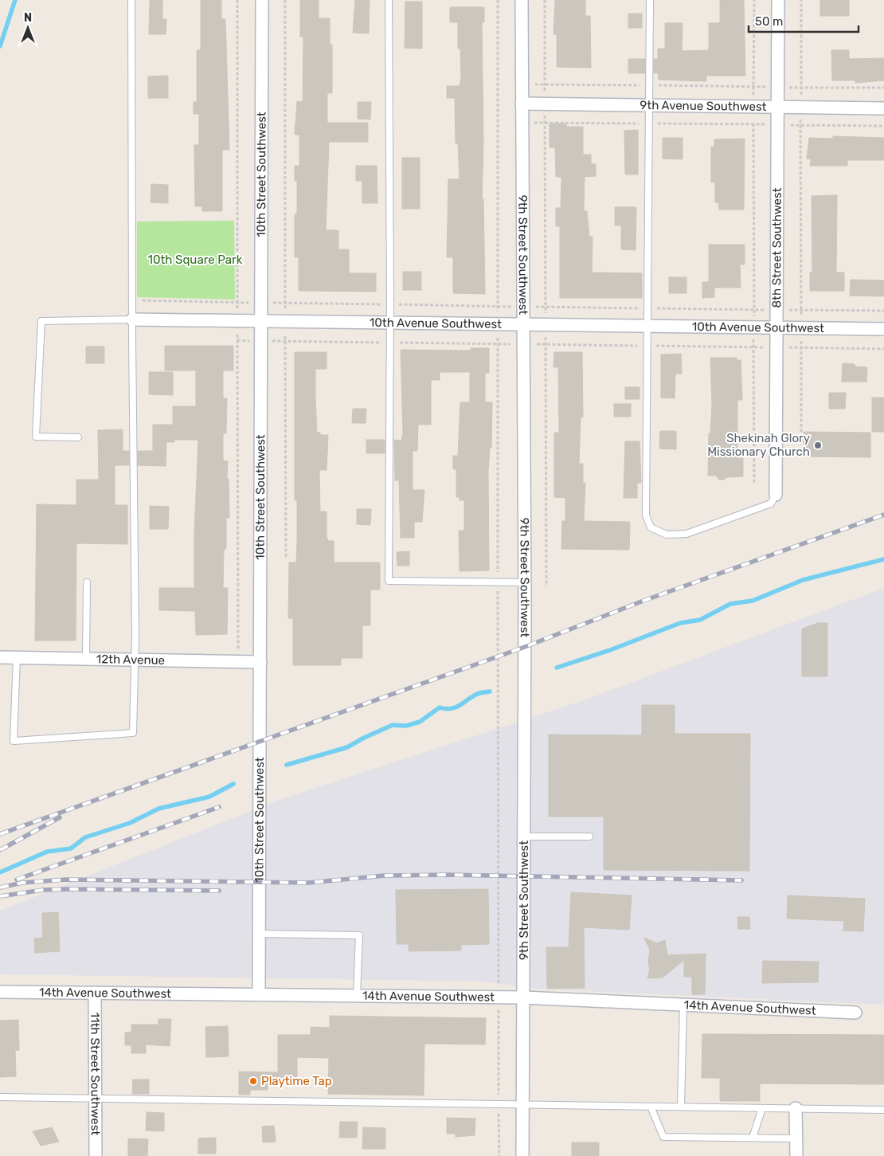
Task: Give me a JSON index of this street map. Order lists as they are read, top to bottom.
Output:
{
  "streets": {
    "street": [
      "9th Avenue Southwest",
      "10th Street Southwest",
      "8th Street Southwest",
      "9th Street Southwest",
      "10th Avenue Southwest",
      "12th Avenue",
      "14th Avenue Southwest",
      "11th Street Southwest"
    ]
  },
  "crossings": [
    ["9th Avenue Southwest", "8th Street Southwest"],
    ["9th Avenue Southwest", "9th Street Southwest"],
    ["10th Street Southwest", "10th Avenue Southwest"],
    ["10th Street Southwest", "12th Avenue"],
    ["10th Street Southwest", "14th Avenue Southwest"],
    ["8th Street Southwest", "10th Avenue Southwest"],
    ["9th Street Southwest", "10th Avenue Southwest"],
    ["9th Street Southwest", "14th Avenue Southwest"],
    ["14th Avenue Southwest", "11th Street Southwest"]
  ],
  "parks": ["10th Square Park"],
  "places": ["Shekinah Glory Missionary Church", "Playtime Tap"],
  "scale_bar": "50 m",
  "north": "top"
}
